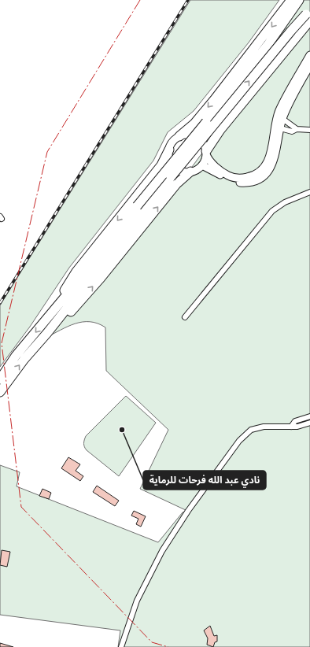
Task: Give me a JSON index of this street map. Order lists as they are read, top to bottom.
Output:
{
  "places": ["نادي عبد الله فرحات للرماية"]
}
